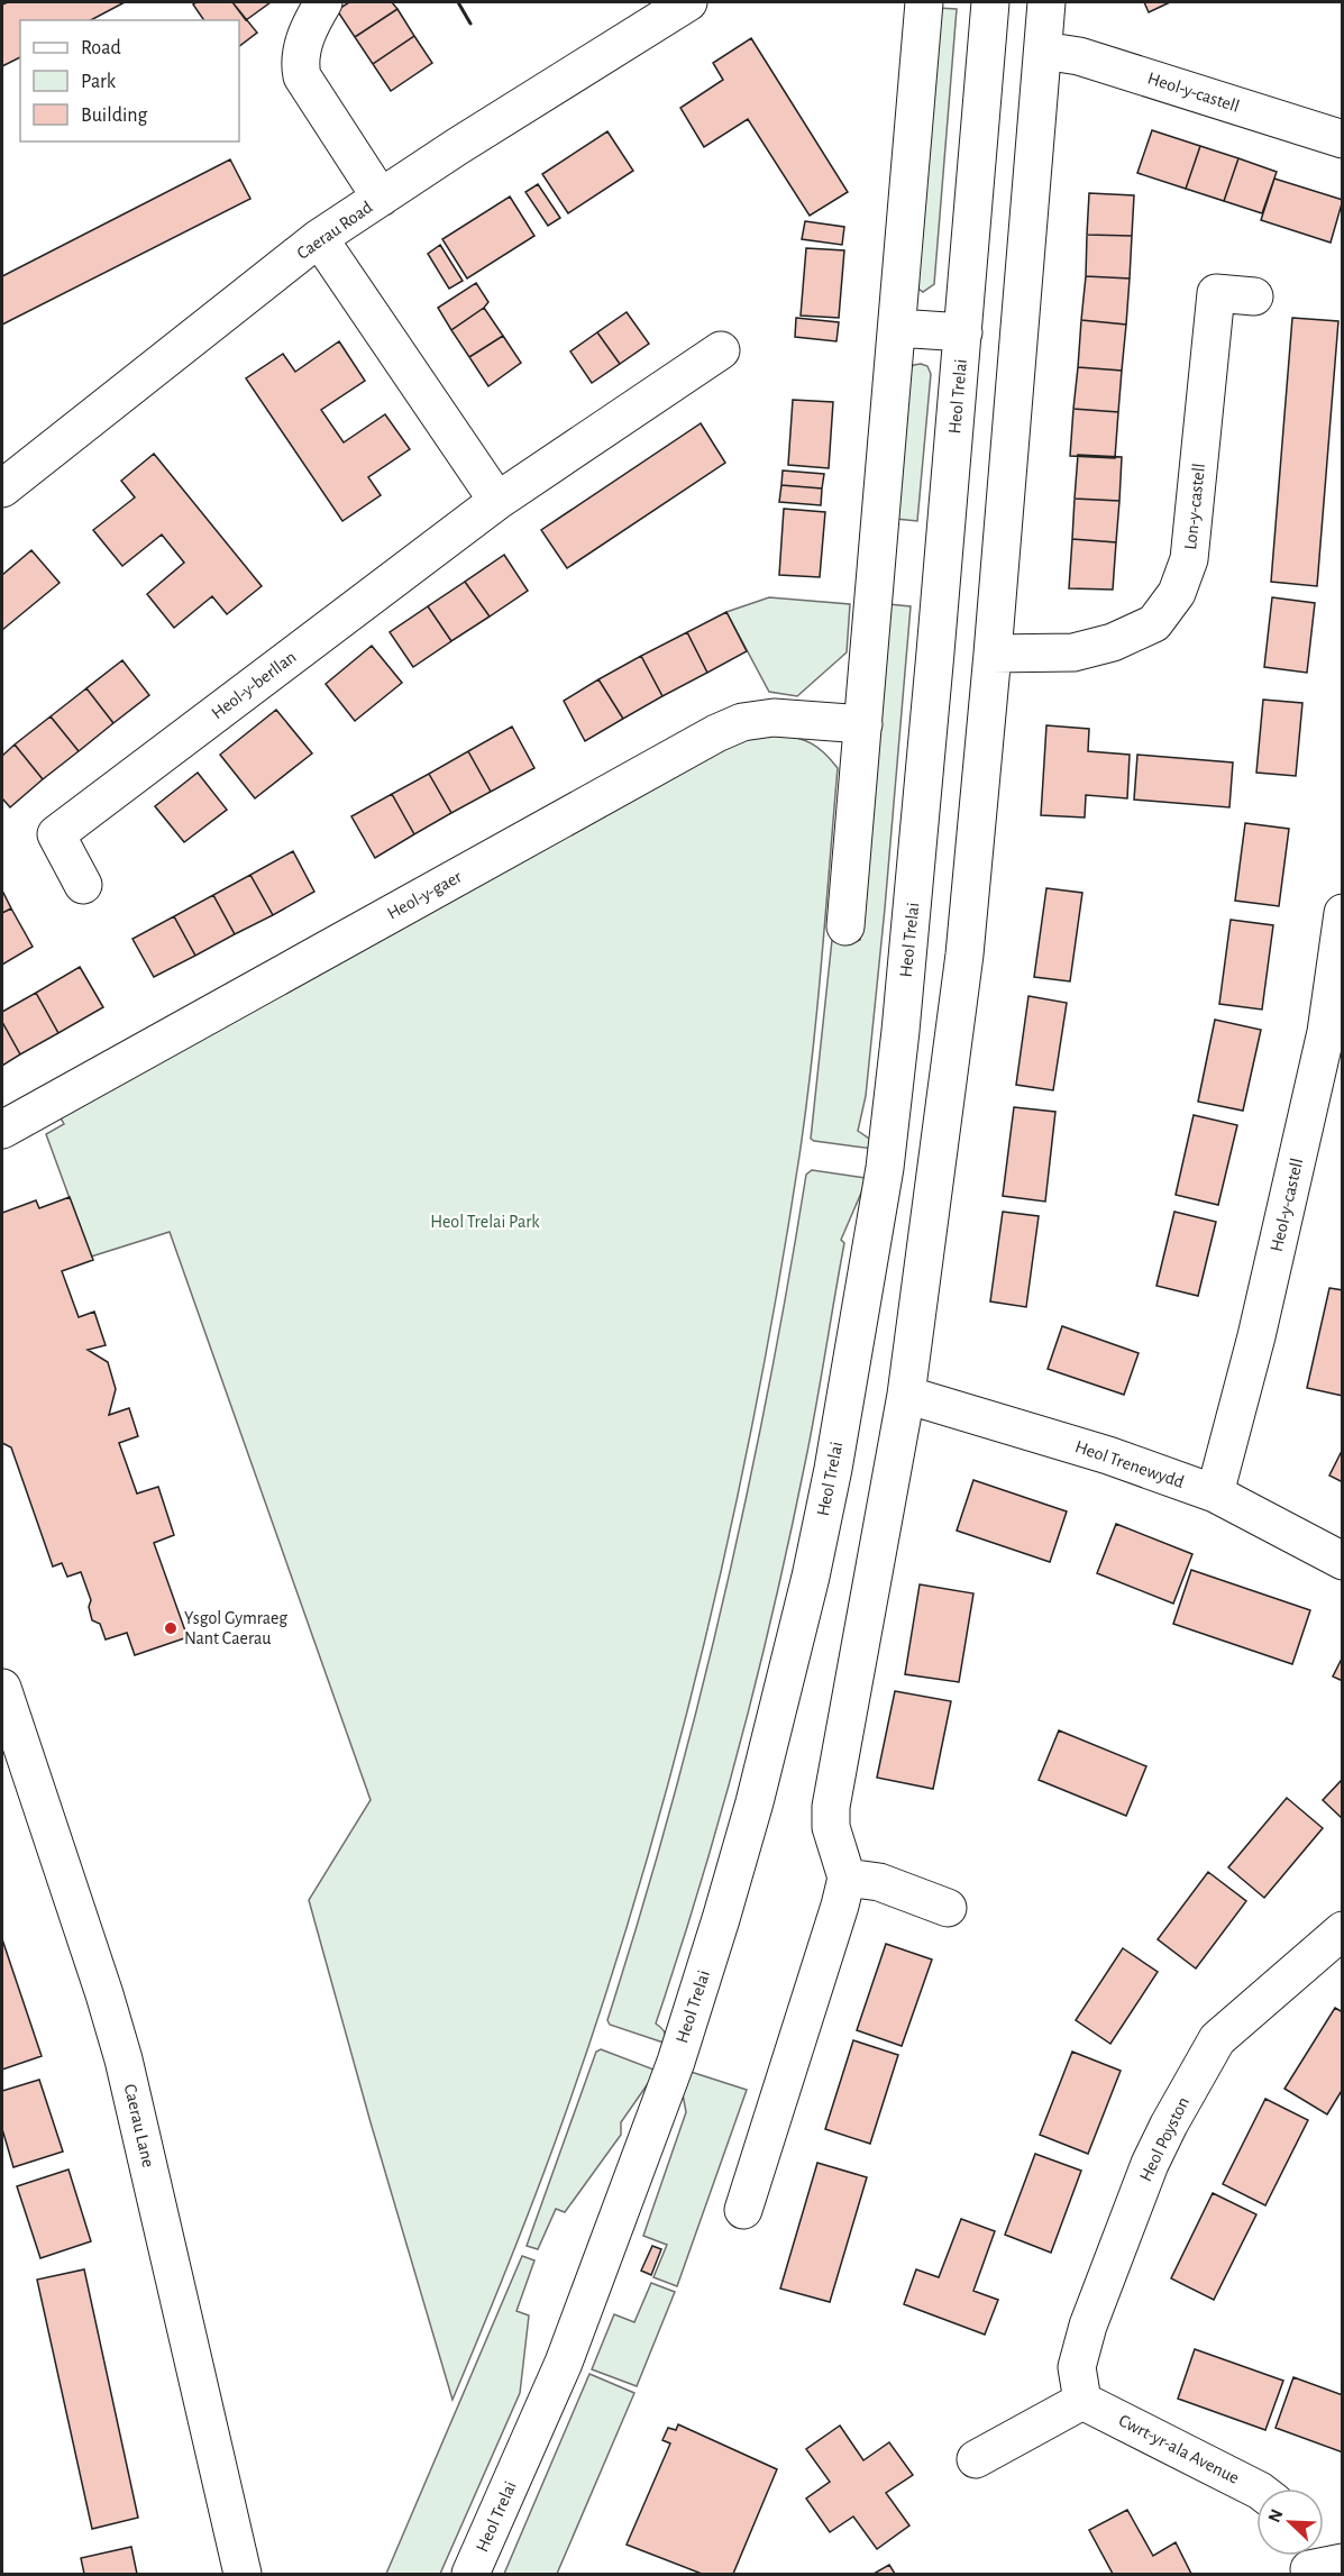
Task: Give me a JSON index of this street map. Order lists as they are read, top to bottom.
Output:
{
  "streets": {
    "street": [
      "Heol-y-castell",
      "Caerau Road",
      "Heol Trelai",
      "Lon-y-castell",
      "Heol-y-berllan",
      "Heol-y-gaer",
      "Heol Trenewydd",
      "Caerau Lane",
      "Heol Poyston",
      "Cwrt-yr-ala Avenue"
    ]
  },
  "crossings": [
    ["Heol-y-castell", "Heol Trenewydd"],
    ["Heol Poyston", "Cwrt-yr-ala Avenue"]
  ],
  "parks": ["Heol Trelai Park"],
  "places": ["Ysgol Gymraeg Nant Caerau"],
  "legend": ["Road", "Park", "Building"],
  "north": "top left"
}
